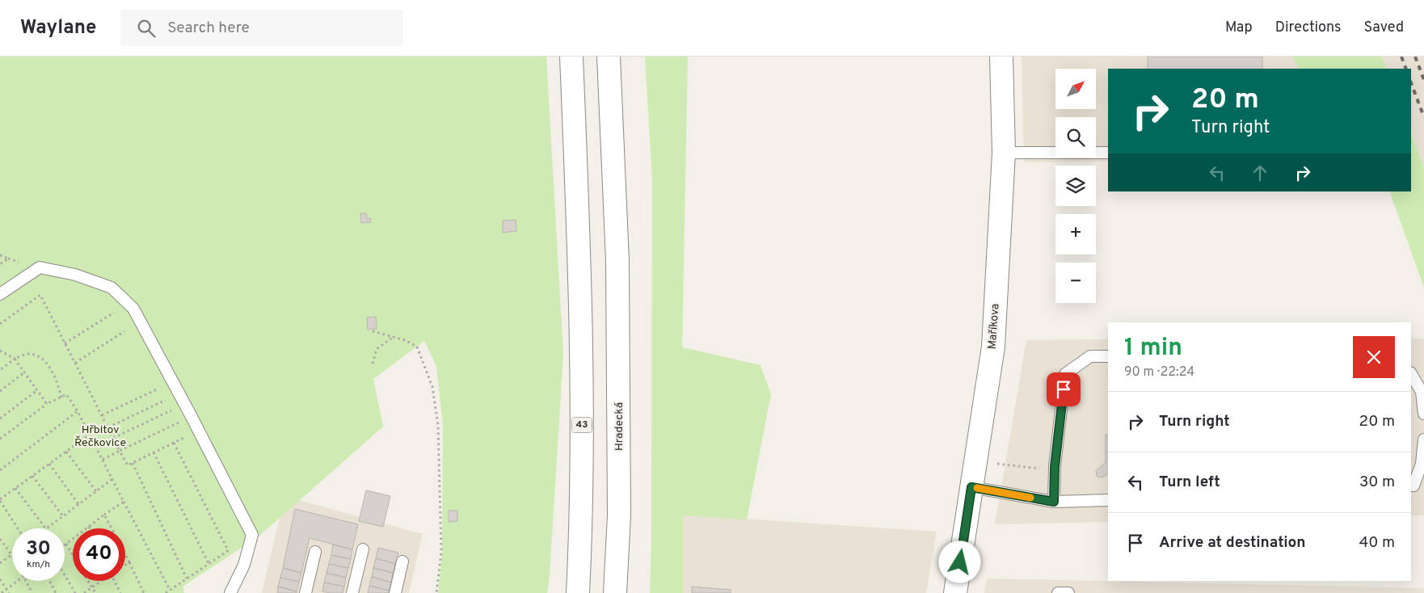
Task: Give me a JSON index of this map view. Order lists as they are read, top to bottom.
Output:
{
  "streets": {
    "main road": ["Maříkova", "43", "Hradecká"]
  },
  "parks": ["Hřbitov Řečkovice"],
  "north": "top right",
  "page": {
    "header": "Waylane",
    "search": "Search here",
    "nav": ["Map", "Directions", "Saved"],
    "map_buttons": ["+", "−"],
    "turn": ["20 m", "Turn right"],
    "heading": ["1 min", "90 m · 22:24"],
    "list": [
      {
        "name": "Turn right",
        "value": "20 m"
      },
      {
        "name": "Turn left",
        "value": "30 m"
      },
      {
        "name": "Arrive at destination",
        "value": "40 m"
      }
    ],
    "speed": "30 km/h",
    "limit": "40"
  }
}
